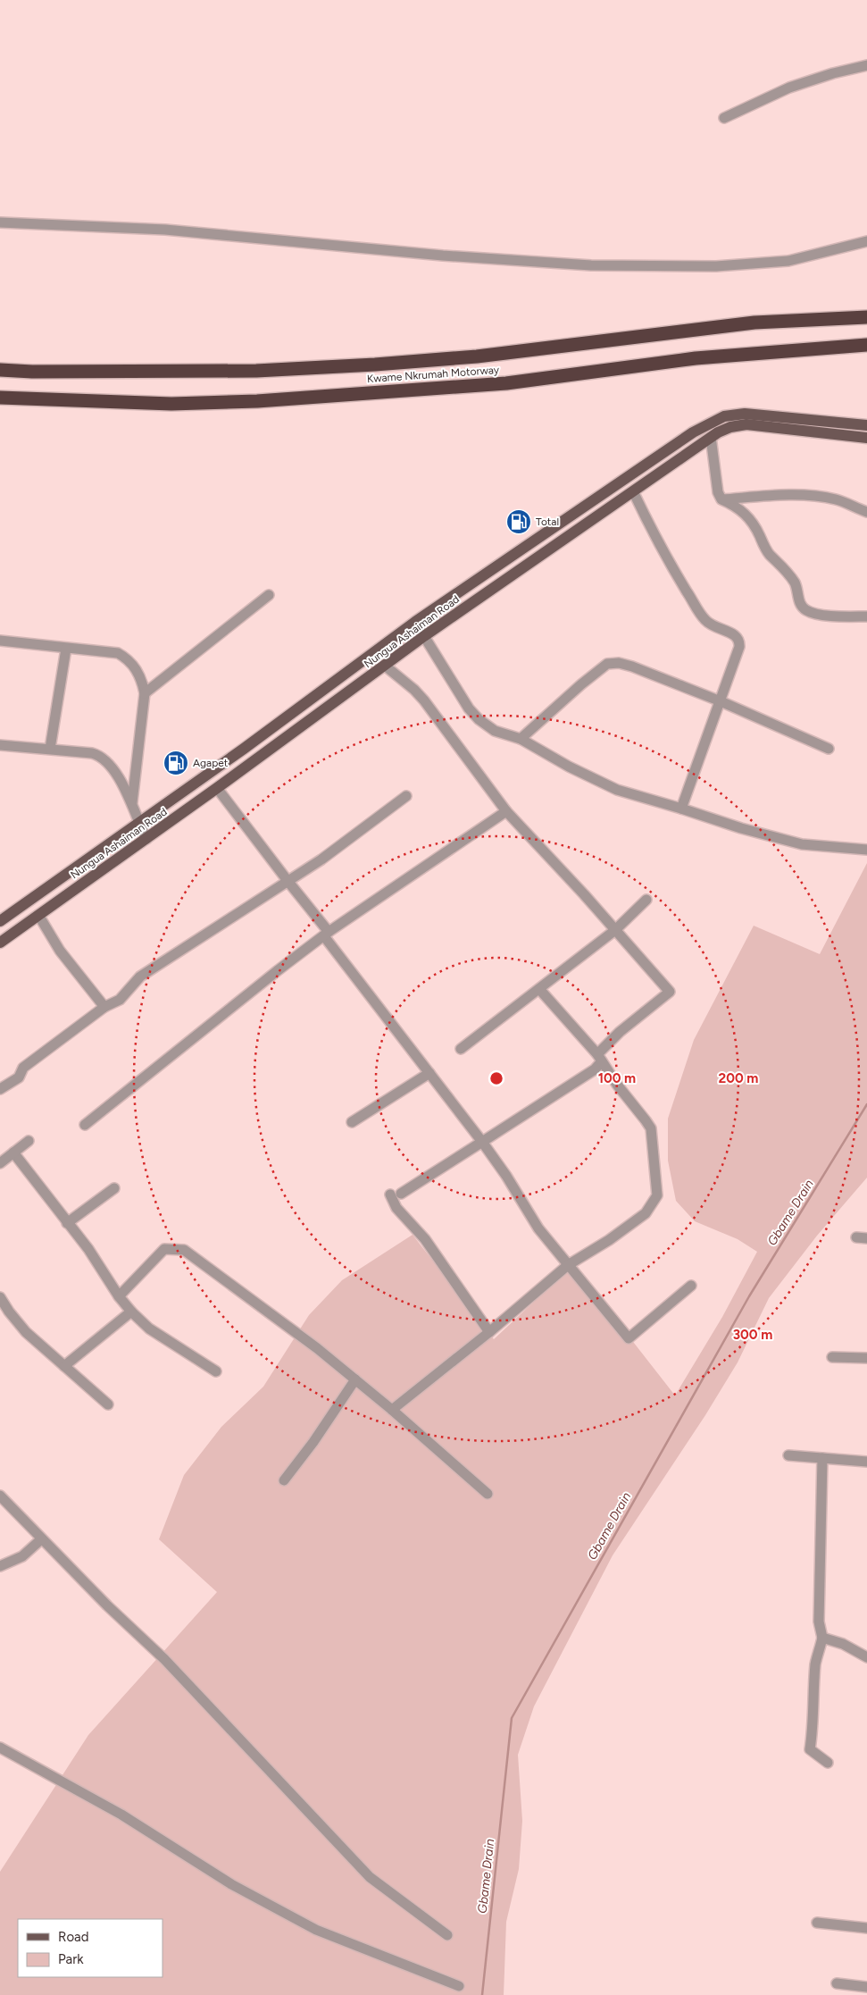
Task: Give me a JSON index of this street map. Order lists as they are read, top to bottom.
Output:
{
  "streets": {
    "highway": ["Kwame Nkrumah Motorway"],
    "main road": ["Nungua Ashaiman Road"]
  },
  "water": ["Gbame Drain"],
  "places": {
    "fuel station": ["Total", "Agapet"]
  },
  "legend": ["Road", "Park"],
  "rings": ["100 m", "200 m", "300 m"]
}
